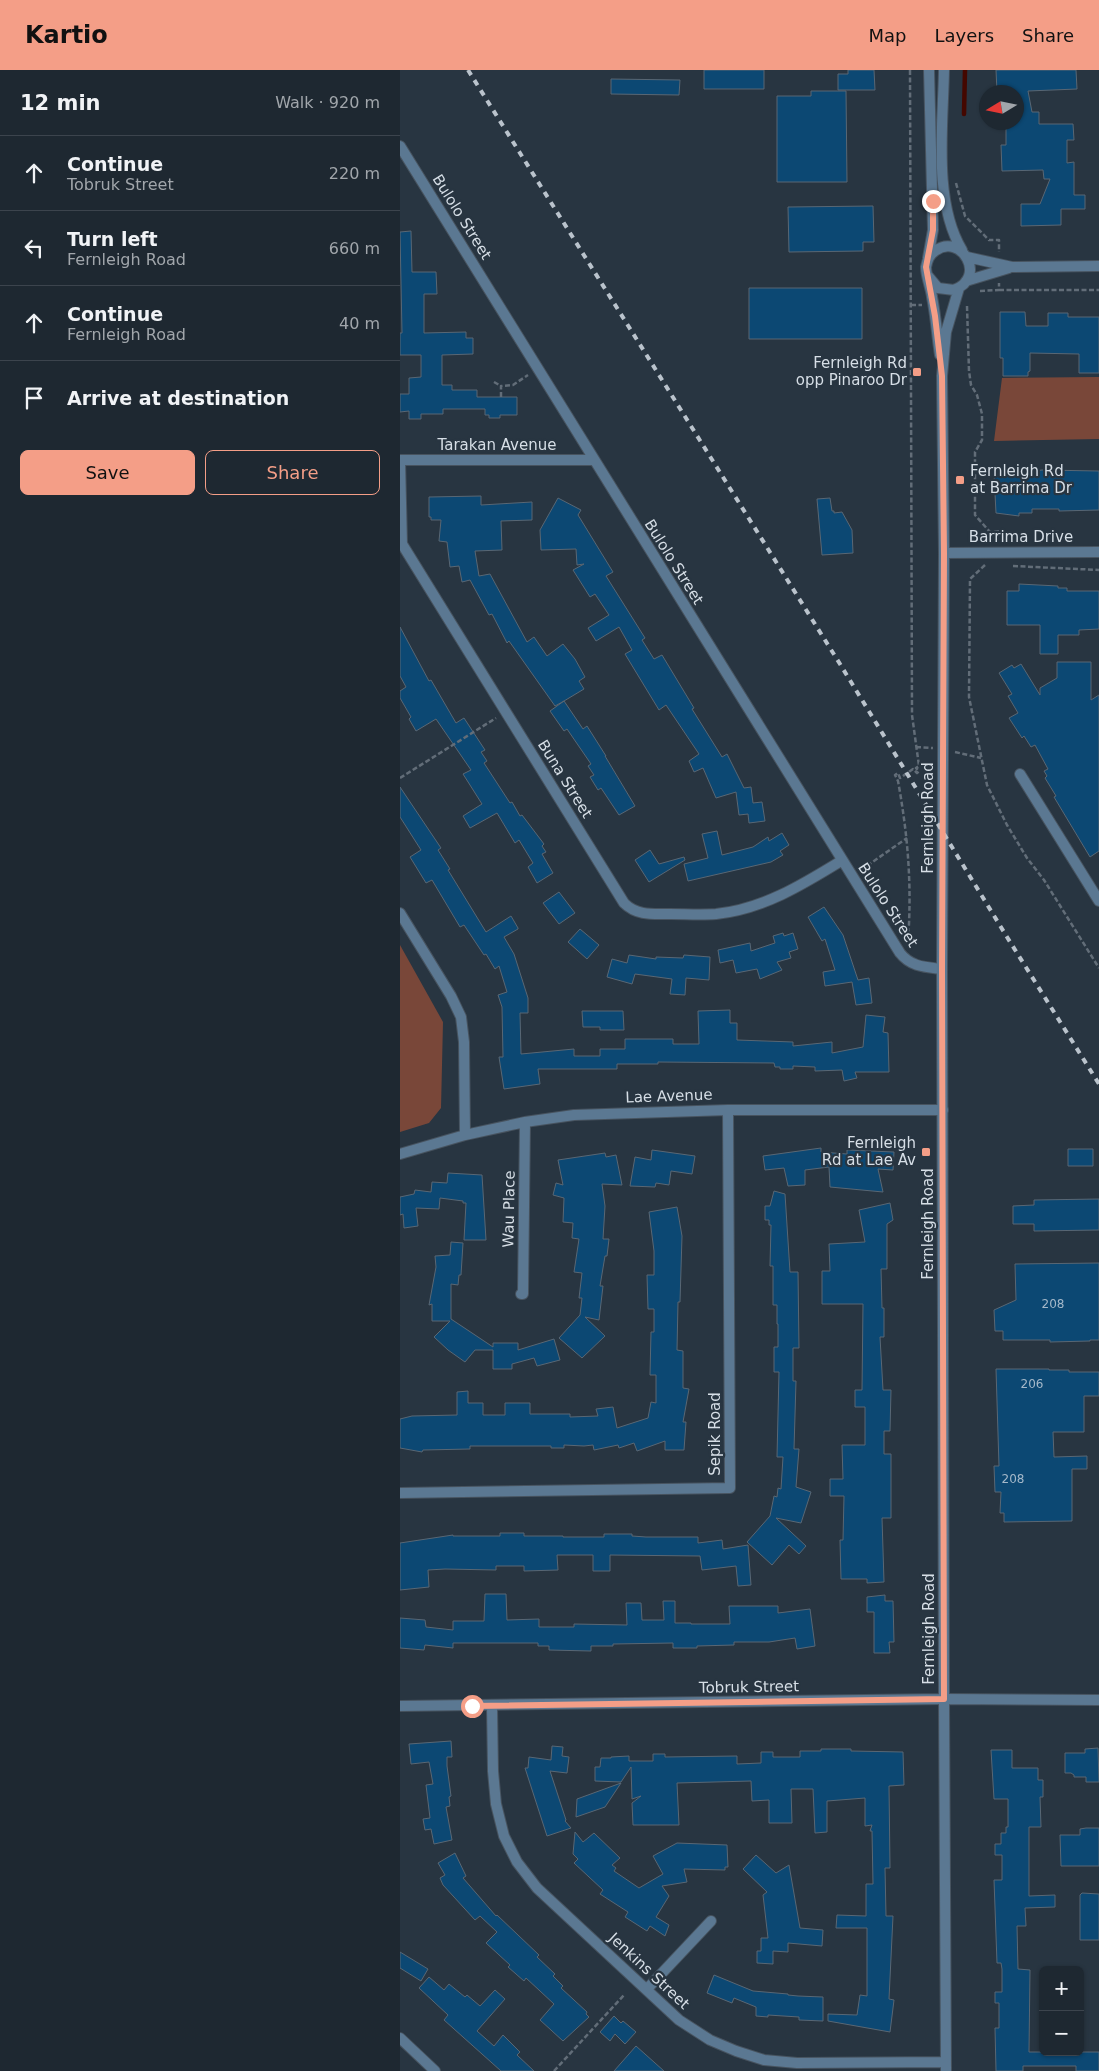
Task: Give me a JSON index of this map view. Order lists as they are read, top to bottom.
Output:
{
  "streets": {
    "street": [
      "Bulolo Street",
      "Tarakan Avenue",
      "Barrima Drive",
      "Buna Street",
      "Fernleigh Road",
      "Lae Avenue",
      "Wau Place",
      "Sepik Road",
      "Tobruk Street",
      "Jenkins Street"
    ]
  },
  "crossings": [
    ["Bulolo Street", "Tarakan Avenue"],
    ["Bulolo Street", "Buna Street"],
    ["Bulolo Street", "Fernleigh Road"],
    ["Tarakan Avenue", "Buna Street"],
    ["Barrima Drive", "Fernleigh Road"],
    ["Fernleigh Road", "Lae Avenue"],
    ["Fernleigh Road", "Tobruk Street"],
    ["Fernleigh Road", "Jenkins Street"],
    ["Lae Avenue", "Wau Place"],
    ["Lae Avenue", "Sepik Road"],
    ["Tobruk Street", "Jenkins Street"]
  ],
  "places": {
    "transit": ["Fernleigh Rd opp Pinaroo Dr", "Fernleigh Rd at Barrima Dr", "Fernleigh Rd at Lae Av"]
  },
  "house_numbers": ["208", "206", "208"],
  "north": "left",
  "page": {
    "header": "Kartio",
    "nav": ["Map", "Layers", "Share"],
    "heading": ["12 min", "Walk · 920 m"],
    "list": [
      ["Continue", "Tobruk Street", "220 m"],
      ["Turn left", "Fernleigh Road", "660 m"],
      ["Continue", "Fernleigh Road", "40 m"],
      "Arrive at destination"
    ],
    "buttons": ["Save", "Share"],
    "map_buttons": ["+", "−"]
  }
}
